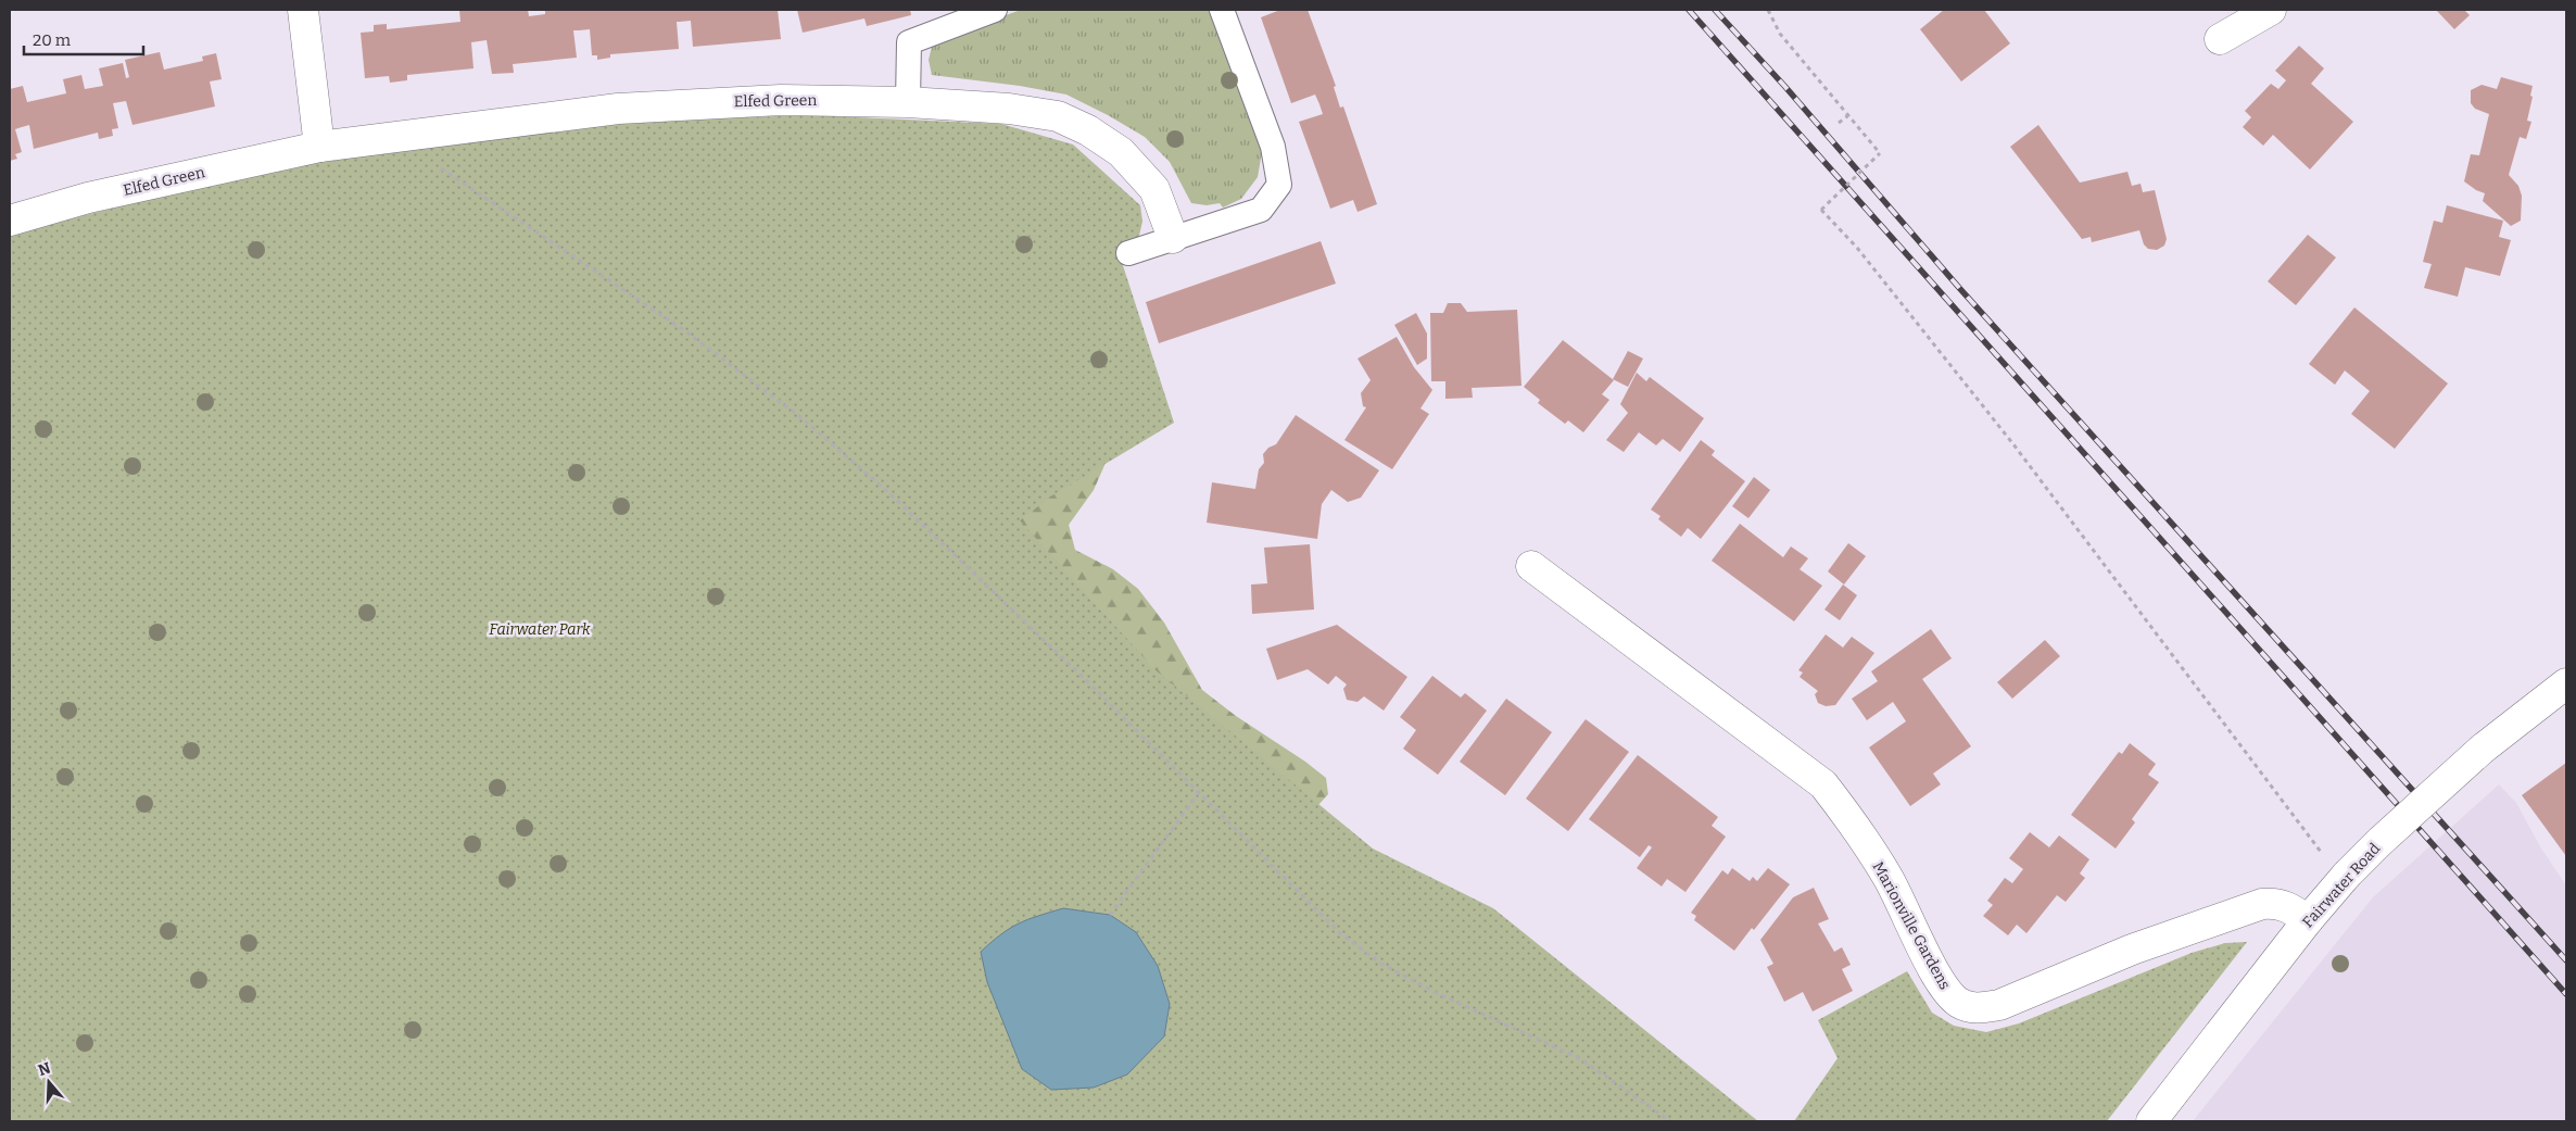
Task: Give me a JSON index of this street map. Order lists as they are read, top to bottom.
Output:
{
  "streets": {
    "street": ["Elfed Green", "Fairwater Road", "Marionville Gardens"]
  },
  "crossings": [
    ["Fairwater Road", "Marionville Gardens"]
  ],
  "parks": ["Fairwater Park"],
  "scale_bar": "20 m",
  "north": "top"
}
